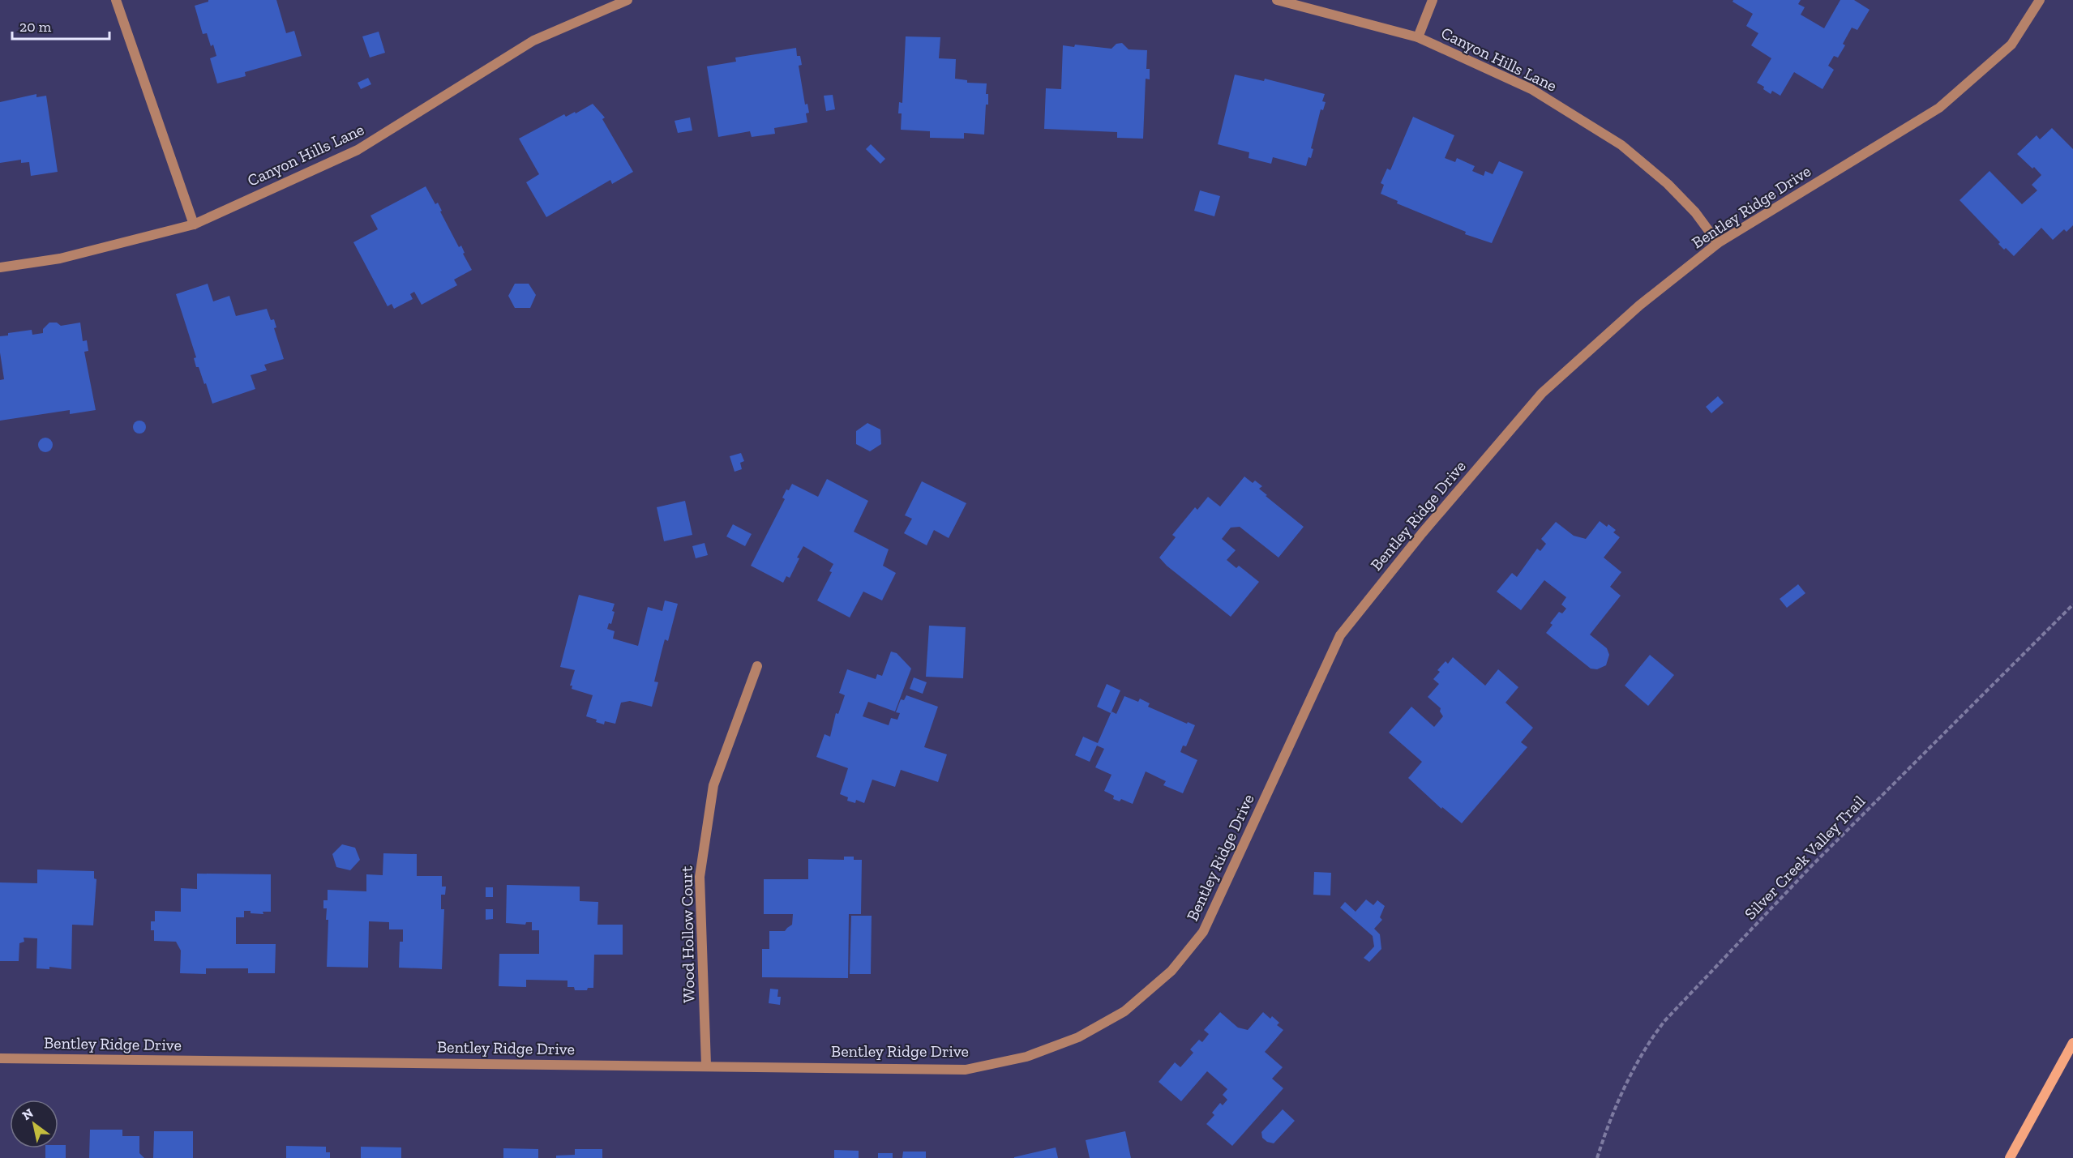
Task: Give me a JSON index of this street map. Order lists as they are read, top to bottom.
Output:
{
  "streets": {
    "street": ["Canyon Hills Lane", "Bentley Ridge Drive", "Wood Hollow Court"],
    "path": ["Silver Creek Valley Trail"]
  },
  "crossings": [
    ["Canyon Hills Lane", "Bentley Ridge Drive"],
    ["Bentley Ridge Drive", "Wood Hollow Court"]
  ],
  "scale_bar": "20 m",
  "north": "top left"
}
